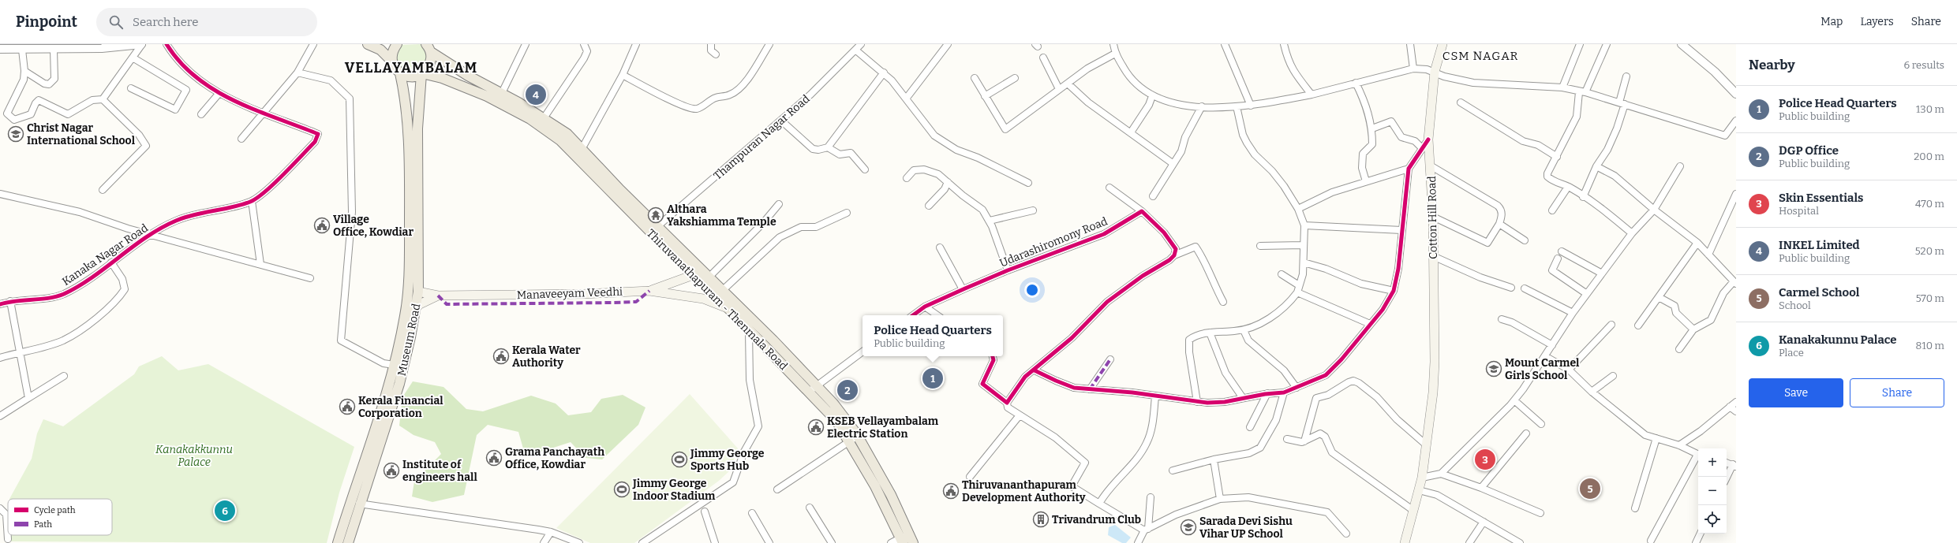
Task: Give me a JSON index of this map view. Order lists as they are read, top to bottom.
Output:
{
  "streets": {
    "main road": [
      "Cotton Hill Road",
      "Manaveeyam Veedhi",
      "Thiruvanathapuram - Thenmala Road",
      "Museum Road"
    ],
    "street": ["Thampuran Nagar Road", "Udarashiromony Road", "Kanaka Nagar Road"]
  },
  "crossings": [
    ["Thampuran Nagar Road", "Thiruvanathapuram - Thenmala Road"],
    ["Manaveeyam Veedhi", "Thiruvanathapuram - Thenmala Road"],
    ["Manaveeyam Veedhi", "Museum Road"]
  ],
  "districts": ["CSM NAGAR", "VELLAYAMBALAM"],
  "parks": ["Kanakakkunnu Palace"],
  "places": {
    "school or university": ["Christ Nagar International School", "Mount Carmel Girls School", "Sarada Devi Sishu Vihar UP School"],
    "temple": ["Althara Yakshiamma Temple"],
    "public building": [
      "Village Office, Kowdiar",
      "Kerala Water Authority",
      "Kerala Financial Corporation",
      "KSEB Vellayambalam Electric Station",
      "Grama Panchayath Office, Kowdiar",
      "Institute of engineers hall",
      "Thiruvananthapuram Development Authority"
    ],
    "sports": ["Jimmy George Sports Hub", "Jimmy George Indoor Stadium"],
    "building": ["Trivandrum Club"]
  },
  "legend": ["Cycle path", "Path"],
  "page": {
    "header": "Pinpoint",
    "search": "Search here",
    "nav": ["Map", "Layers", "Share"],
    "heading": ["Nearby", "6 results"],
    "pins": [
      "4",
      "1",
      "2",
      "3",
      "5",
      "6"
    ],
    "list": [
      {
        "mark": "1",
        "name": "Police Head Quarters",
        "note": "Public building",
        "value": "130 m"
      },
      {
        "mark": "2",
        "name": "DGP Office",
        "note": "Public building",
        "value": "200 m"
      },
      {
        "mark": "3",
        "name": "Skin Essentials",
        "note": "Hospital",
        "value": "470 m"
      },
      {
        "mark": "4",
        "name": "INKEL Limited",
        "note": "Public building",
        "value": "520 m"
      },
      {
        "mark": "5",
        "name": "Carmel School",
        "note": "School",
        "value": "570 m"
      },
      {
        "mark": "6",
        "name": "Kanakakunnu Palace",
        "note": "Place",
        "value": "810 m"
      }
    ],
    "popup": ["Police Head Quarters", "Public building"],
    "buttons": ["Save", "Share"],
    "map_buttons": ["+", "−"]
  }
}
